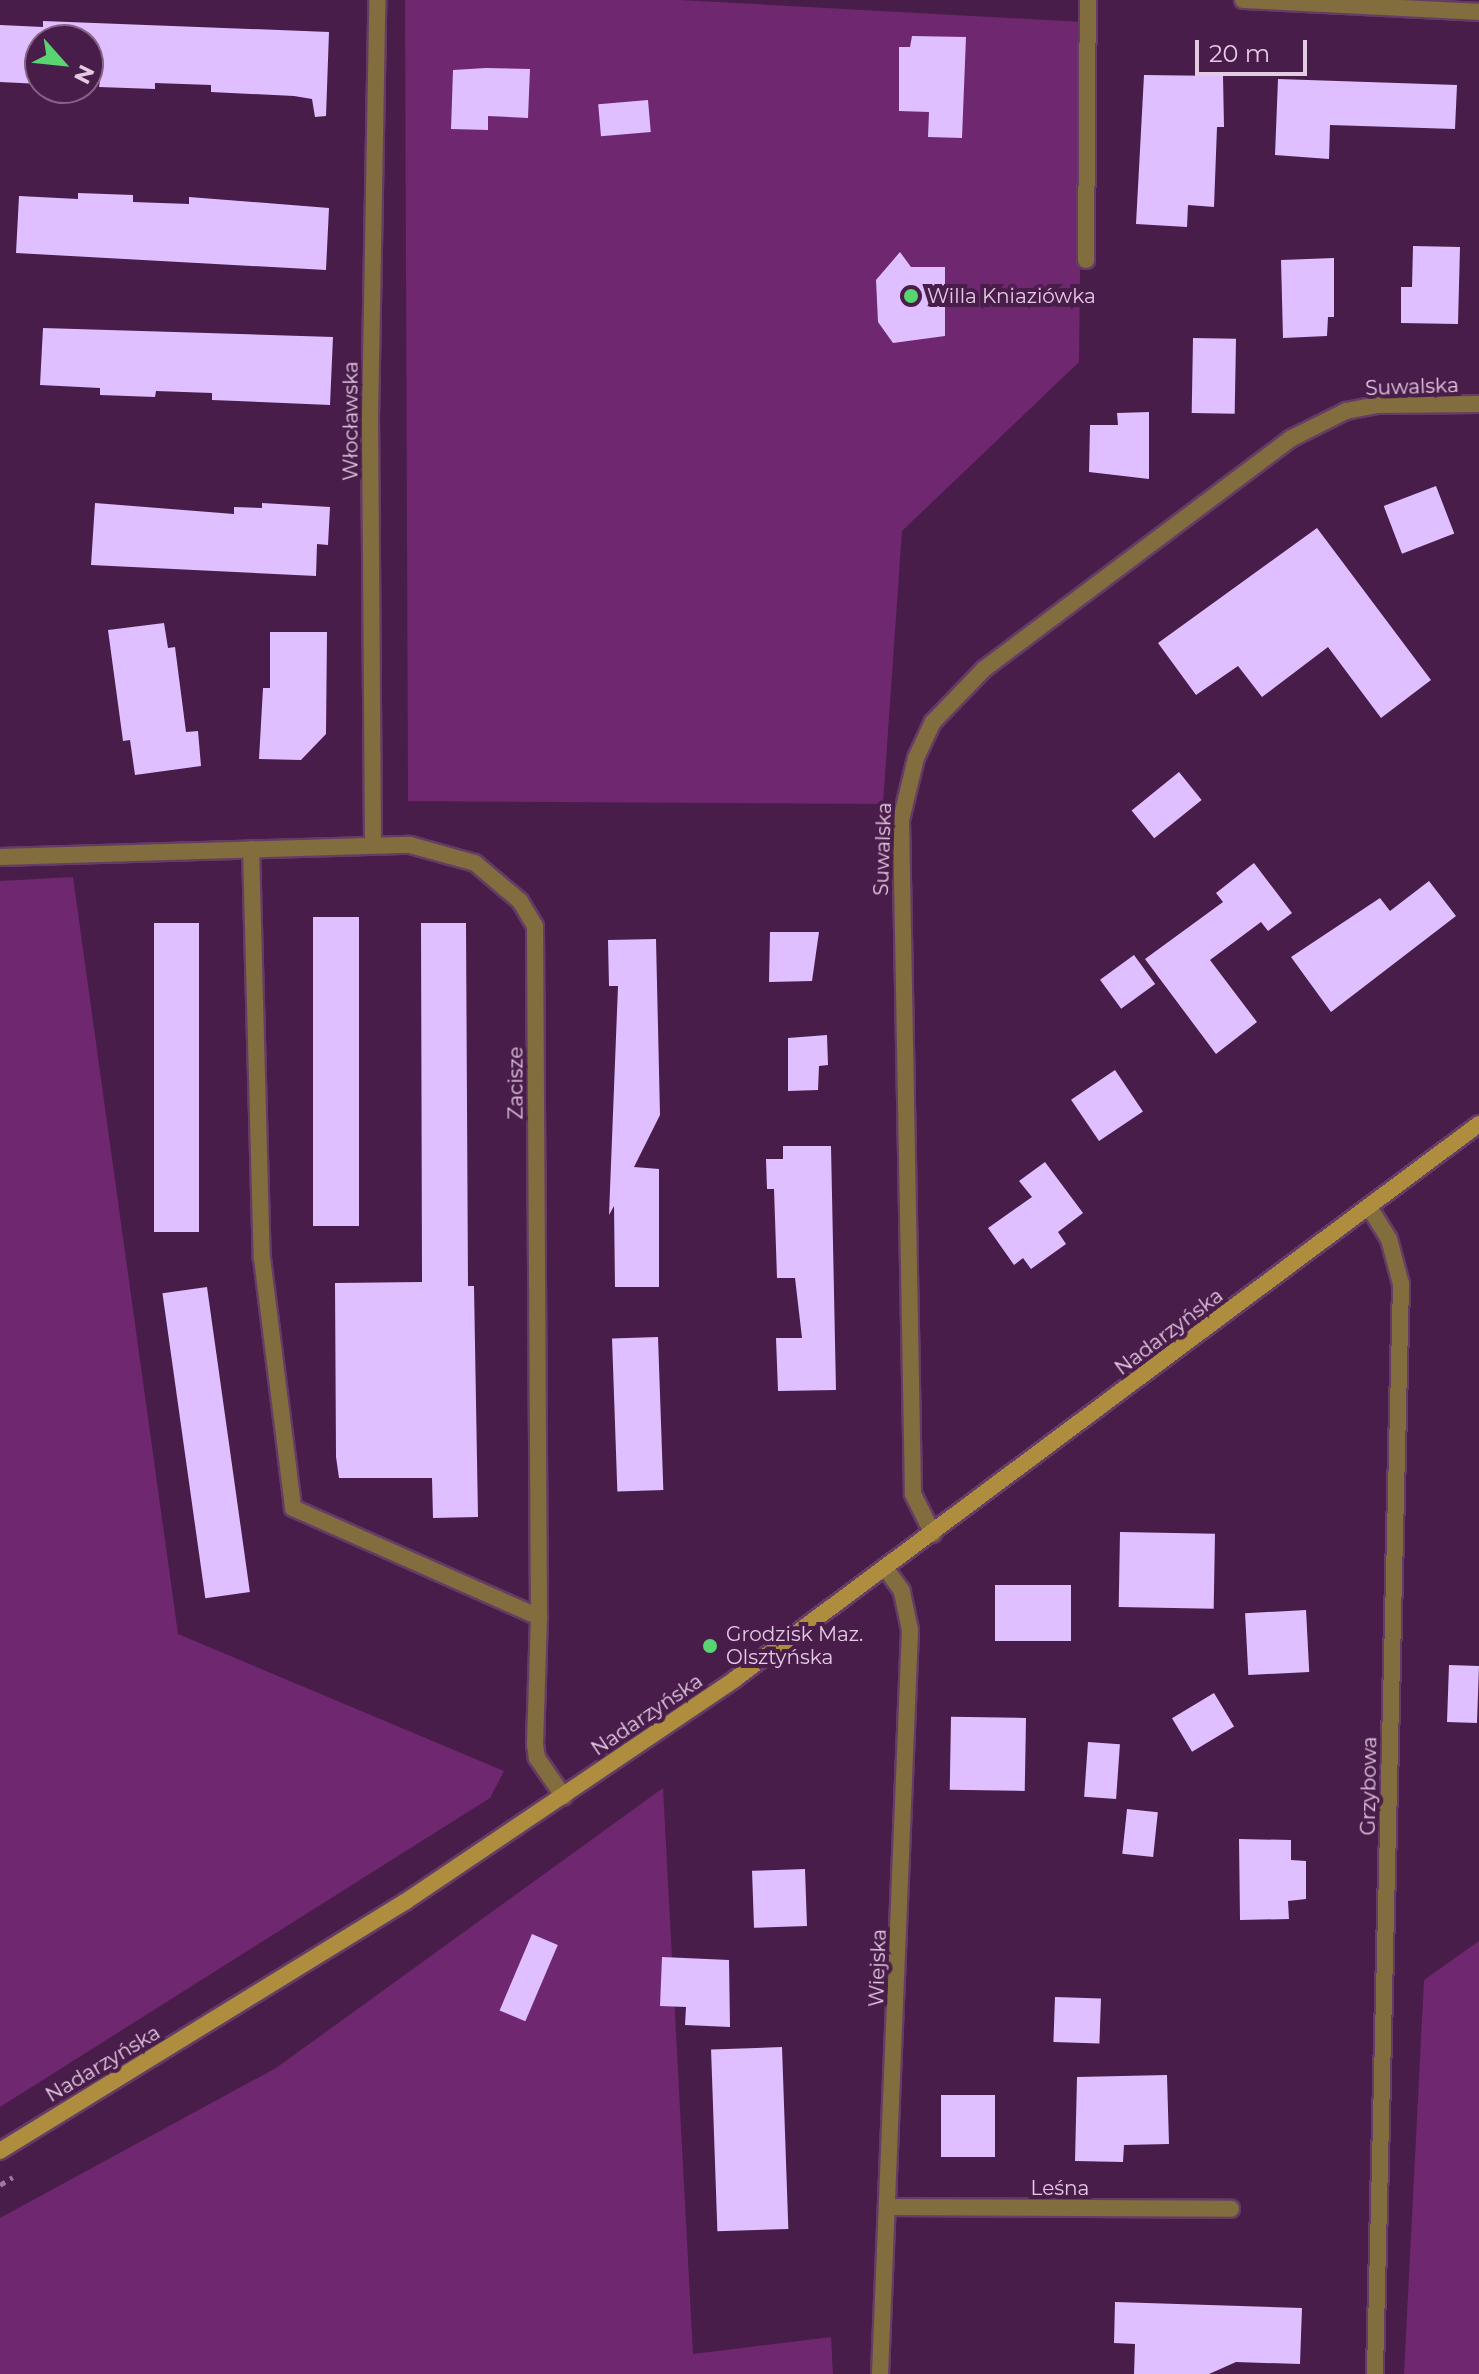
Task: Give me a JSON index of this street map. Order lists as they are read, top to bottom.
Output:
{
  "streets": {
    "street": [
      "Suwalska",
      "Włocławska",
      "Zacisze",
      "Nadarzyńska",
      "Grzybowa",
      "Wiejska",
      "Leśna"
    ]
  },
  "crossings": [
    ["Suwalska", "Nadarzyńska"],
    ["Włocławska", "Zacisze"],
    ["Zacisze", "Nadarzyńska"],
    ["Nadarzyńska", "Grzybowa"],
    ["Nadarzyńska", "Wiejska"],
    ["Wiejska", "Leśna"]
  ],
  "places": ["Willa Kniaziówka", "Grodzisk Maz. Olsztyńska"],
  "scale_bar": "20 m",
  "north": "bottom right"
}
